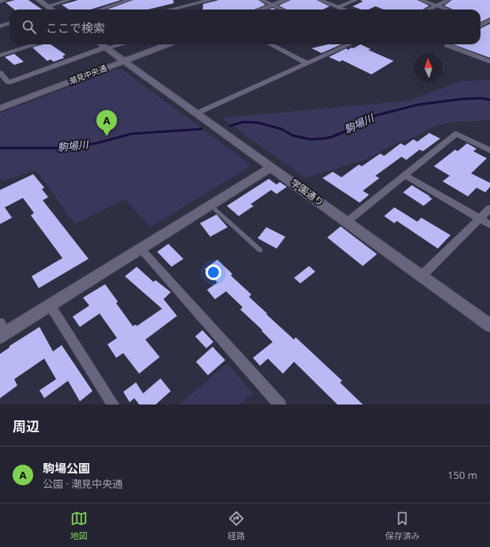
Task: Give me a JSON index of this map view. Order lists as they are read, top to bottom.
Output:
{
  "streets": {
    "street": ["潮見中央通", "学園通り"]
  },
  "crossings": [
    ["潮見中央通", "学園通り"]
  ],
  "water": ["駒場川"],
  "north": "top",
  "page": {
    "search": "ここで検索",
    "pins": "A",
    "heading": "周辺",
    "list": [
      {
        "mark": "A",
        "name": "駒場公園",
        "note": "公園 · 潮見中央通",
        "value": "150 m"
      }
    ],
    "nav": ["地図", "経路", "保存済み"]
  }
}
